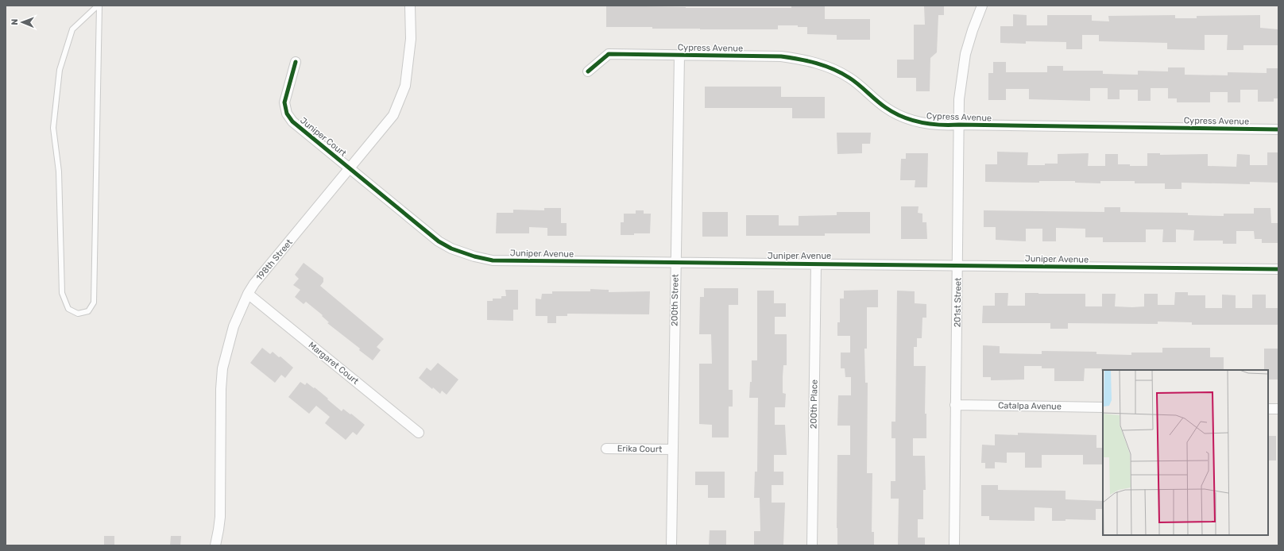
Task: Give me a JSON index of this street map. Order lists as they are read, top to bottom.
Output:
{
  "streets": {
    "street": [
      "Cypress Avenue",
      "Juniper Court",
      "Juniper Avenue",
      "198th Street",
      "200th Street",
      "201st Street",
      "Margaret Court",
      "200th Place",
      "Catalpa Avenue",
      "Erika Court"
    ]
  },
  "crossings": [
    ["Cypress Avenue", "200th Street"],
    ["Cypress Avenue", "201st Street"],
    ["Juniper Court", "Juniper Avenue"],
    ["Juniper Court", "198th Street"],
    ["Juniper Avenue", "198th Street"],
    ["Juniper Avenue", "200th Street"],
    ["Juniper Avenue", "201st Street"],
    ["Juniper Avenue", "200th Place"],
    ["198th Street", "Margaret Court"],
    ["200th Street", "Erika Court"],
    ["201st Street", "Catalpa Avenue"]
  ],
  "north": "left"
}
